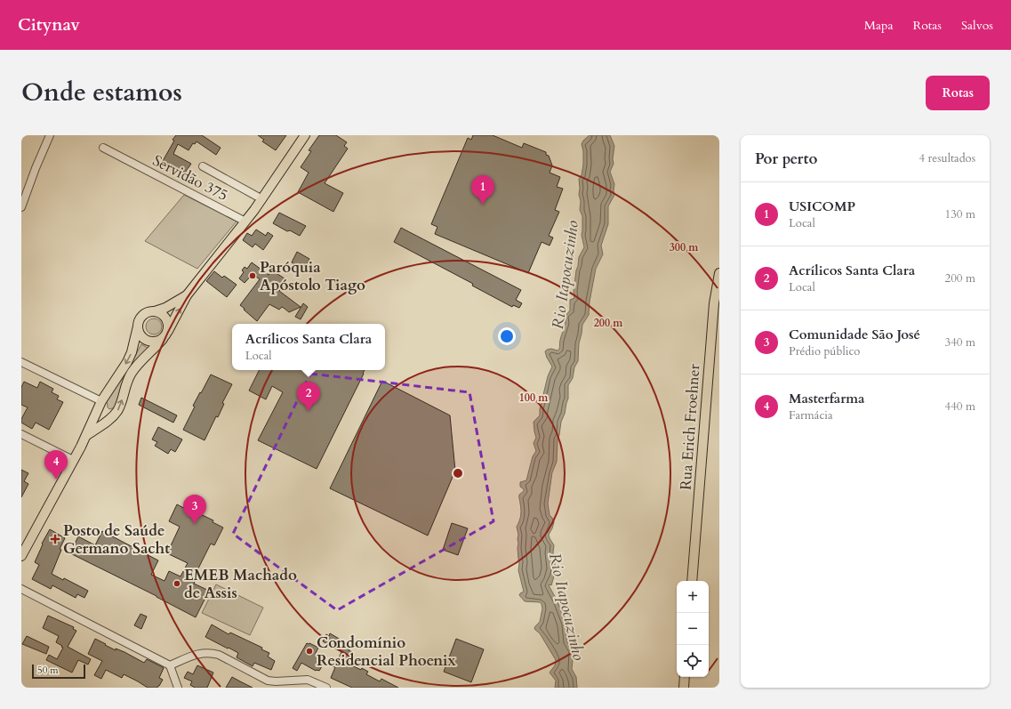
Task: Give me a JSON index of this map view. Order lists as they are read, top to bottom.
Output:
{
  "streets": {
    "main road": ["Rua Erich Froehner"],
    "street": ["Servidão 375"]
  },
  "water": ["Rio Itapocuzinho"],
  "places": {
    "other": ["Paróquia Apóstolo Tiago", "EMEB Machado de Assis", "Condomínio Residencial Phoenix"],
    "health": ["Posto de Saúde Germano Sacht"]
  },
  "scale_bar": "50 m",
  "page": {
    "header": "Citynav",
    "nav": ["Mapa", "Rotas", "Salvos"],
    "title": "Onde estamos",
    "buttons": "Rotas",
    "heading": ["Por perto", "4 resultados"],
    "pins": [
      "1",
      "2",
      "4",
      "3"
    ],
    "list": [
      {
        "mark": "1",
        "name": "USICOMP",
        "note": "Local",
        "value": "130 m"
      },
      {
        "mark": "2",
        "name": "Acrílicos Santa Clara",
        "note": "Local",
        "value": "200 m"
      },
      {
        "mark": "3",
        "name": "Comunidade São José",
        "note": "Prédio público",
        "value": "340 m"
      },
      {
        "mark": "4",
        "name": "Masterfarma",
        "note": "Farmácia",
        "value": "440 m"
      }
    ],
    "popup": ["Acrílicos Santa Clara", "Local"],
    "map_buttons": ["+", "−"],
    "scale": "50 m"
  },
  "rings": ["300 m", "200 m", "100 m"]
}
